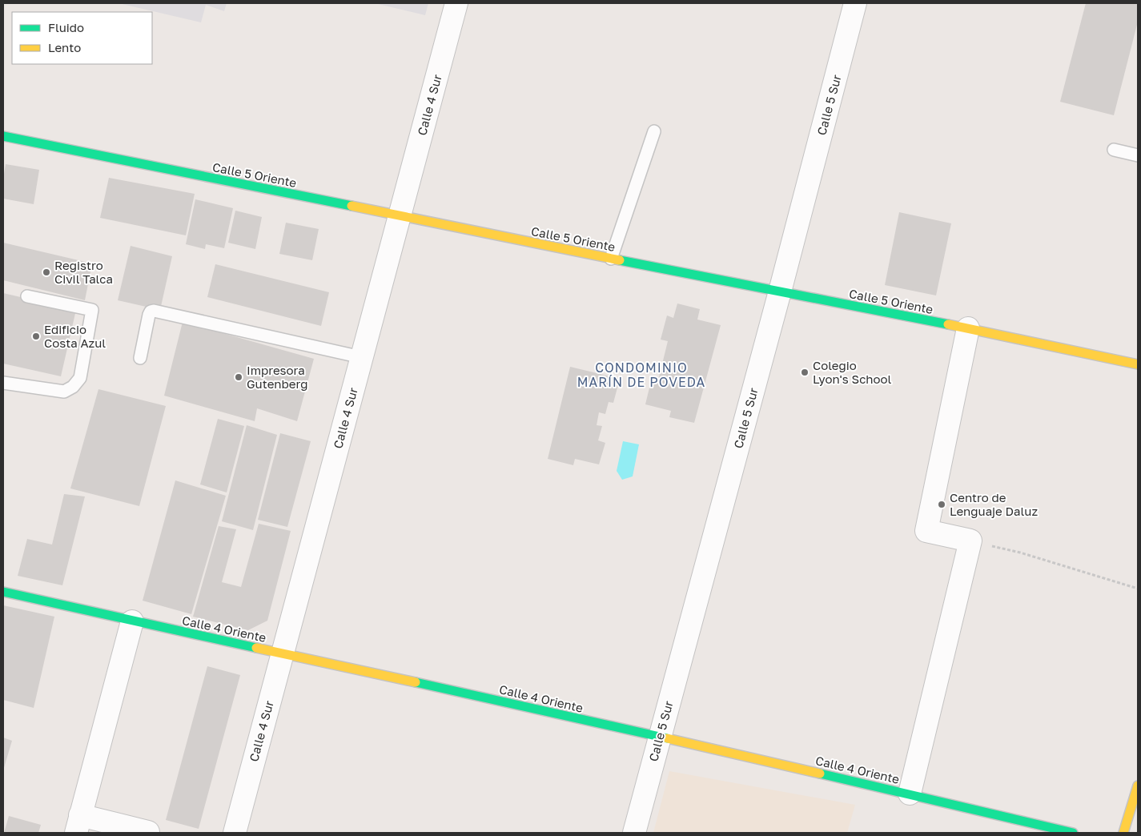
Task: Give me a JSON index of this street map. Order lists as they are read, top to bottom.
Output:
{
  "streets": {
    "street": [
      "Calle 4 Sur",
      "Calle 5 Sur",
      "Calle 5 Oriente",
      "Calle 4 Oriente"
    ]
  },
  "crossings": [
    ["Calle 4 Sur", "Calle 5 Oriente"],
    ["Calle 4 Sur", "Calle 4 Oriente"],
    ["Calle 5 Sur", "Calle 5 Oriente"],
    ["Calle 5 Sur", "Calle 4 Oriente"]
  ],
  "districts": ["CONDOMINIO MARÍN DE POVEDA"],
  "places": [
    "Registro Civil Talca",
    "Edificio Costa Azul",
    "Colegio Lyon's School",
    "Impresora Gutenberg",
    "Centro de Lenguaje Daluz"
  ],
  "legend": ["Fluido", "Lento"]
}
